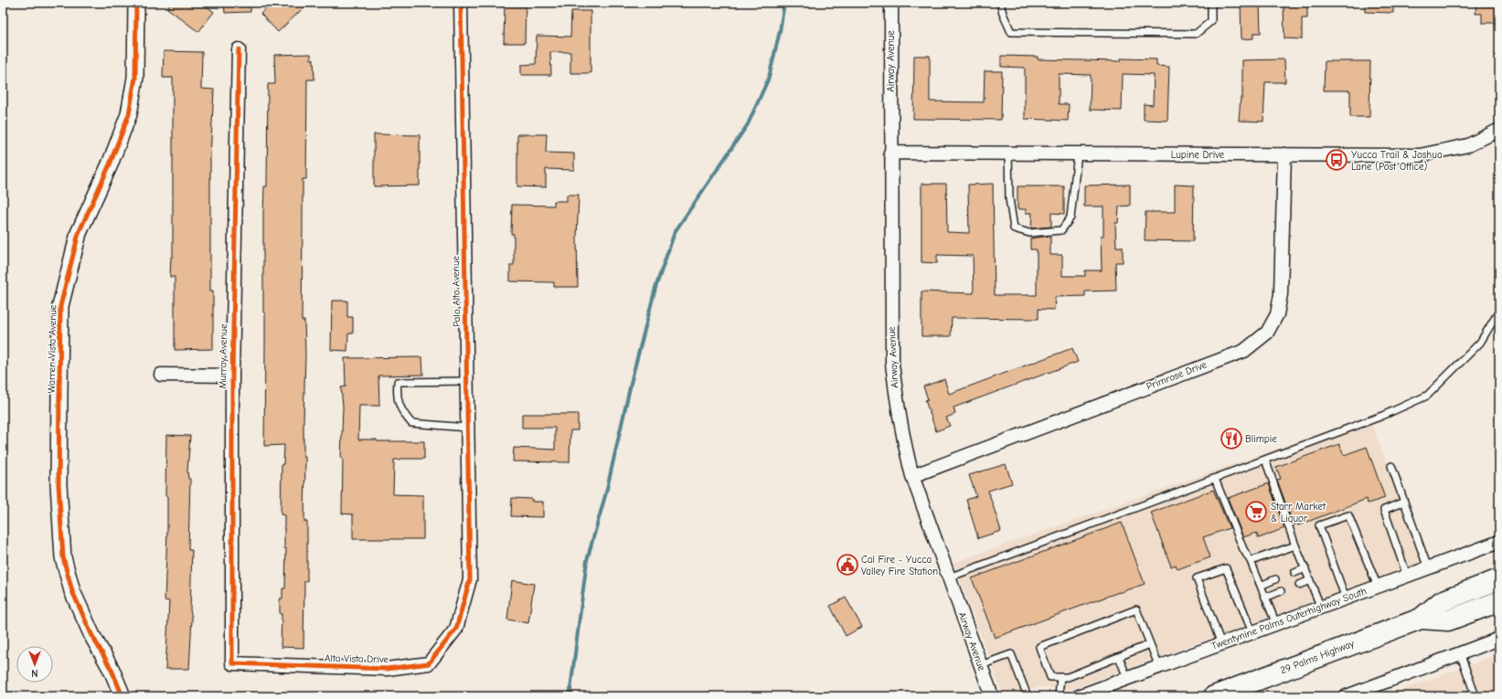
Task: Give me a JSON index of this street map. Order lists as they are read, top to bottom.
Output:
{
  "streets": {
    "main road": ["29 Palms Highway"],
    "street": [
      "Airway Avenue",
      "Lupine Drive",
      "Palo Alto Avenue",
      "Warren Vista Avenue",
      "Murray Avenue",
      "Primrose Drive",
      "Twentynine Palms Outerhighway South",
      "Alta Vista Drive"
    ]
  },
  "crossings": [
    ["Airway Avenue", "Lupine Drive"],
    ["Airway Avenue", "Primrose Drive"],
    ["Lupine Drive", "Primrose Drive"],
    ["Palo Alto Avenue", "Alta Vista Drive"],
    ["Murray Avenue", "Alta Vista Drive"]
  ],
  "places": {
    "bus stop": ["Yucca Trail & Joshua Lane (Post Office)"],
    "restaurant": ["Blimpie"],
    "supermarket": ["Starr Market & Liquor"],
    "public building": ["Cal Fire - Yucca Valley Fire Station"]
  },
  "north": "bottom"
}
